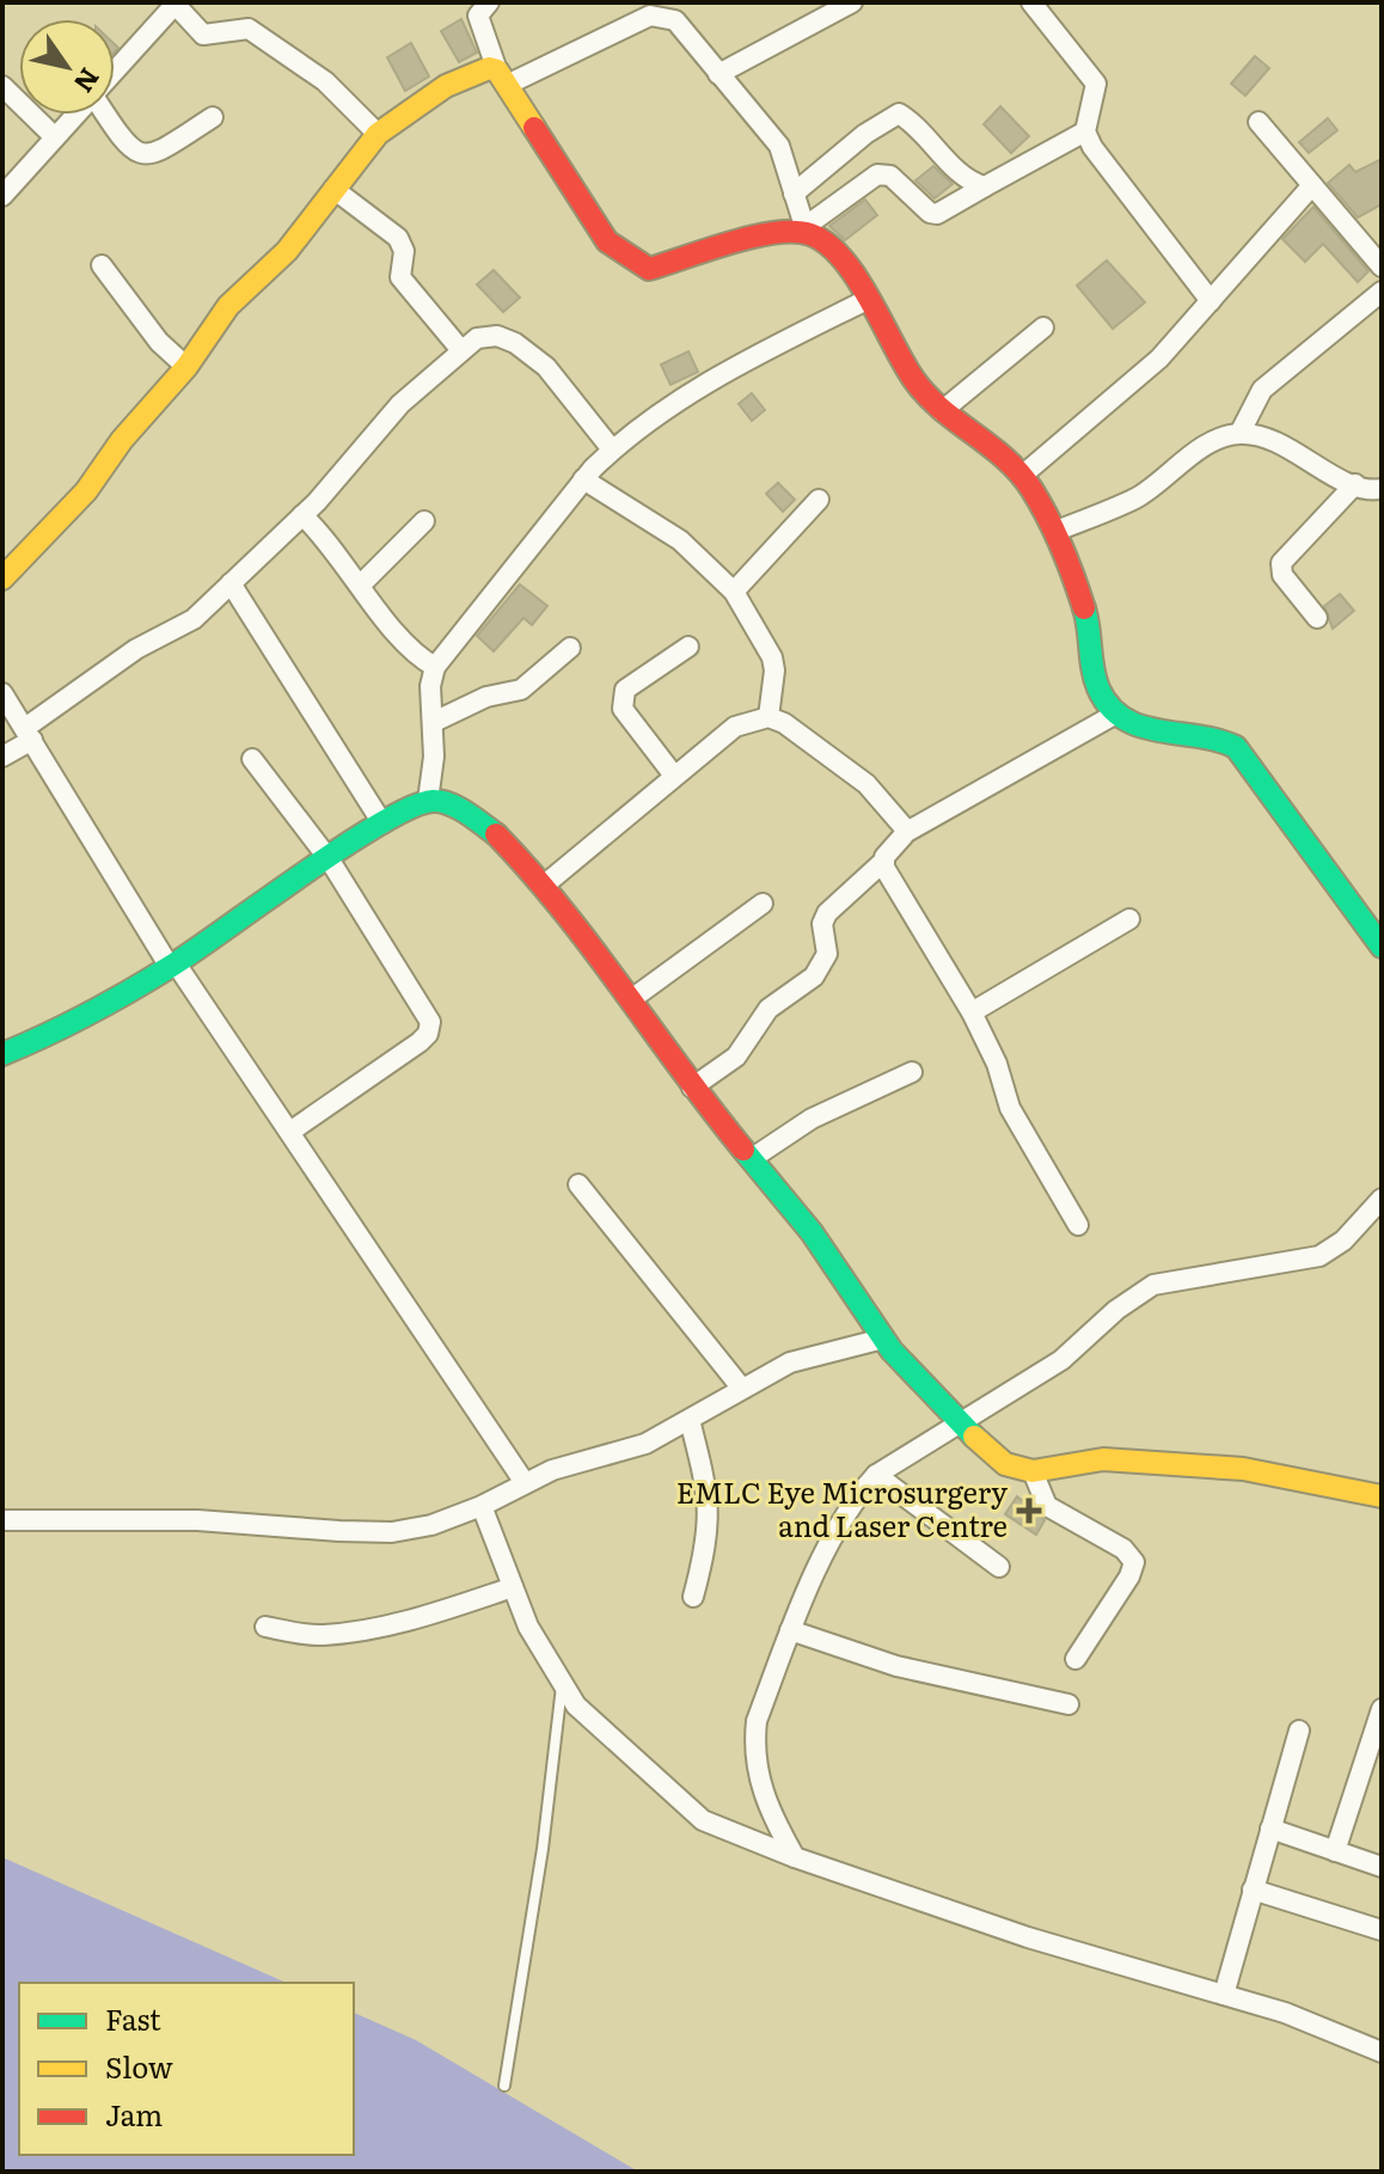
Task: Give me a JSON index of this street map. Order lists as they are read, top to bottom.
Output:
{
  "places": {
    "health": ["EMLC Eye Microsurgery and Laser Centre"]
  },
  "legend": ["Fast", "Slow", "Jam"],
  "north": "bottom right"
}
